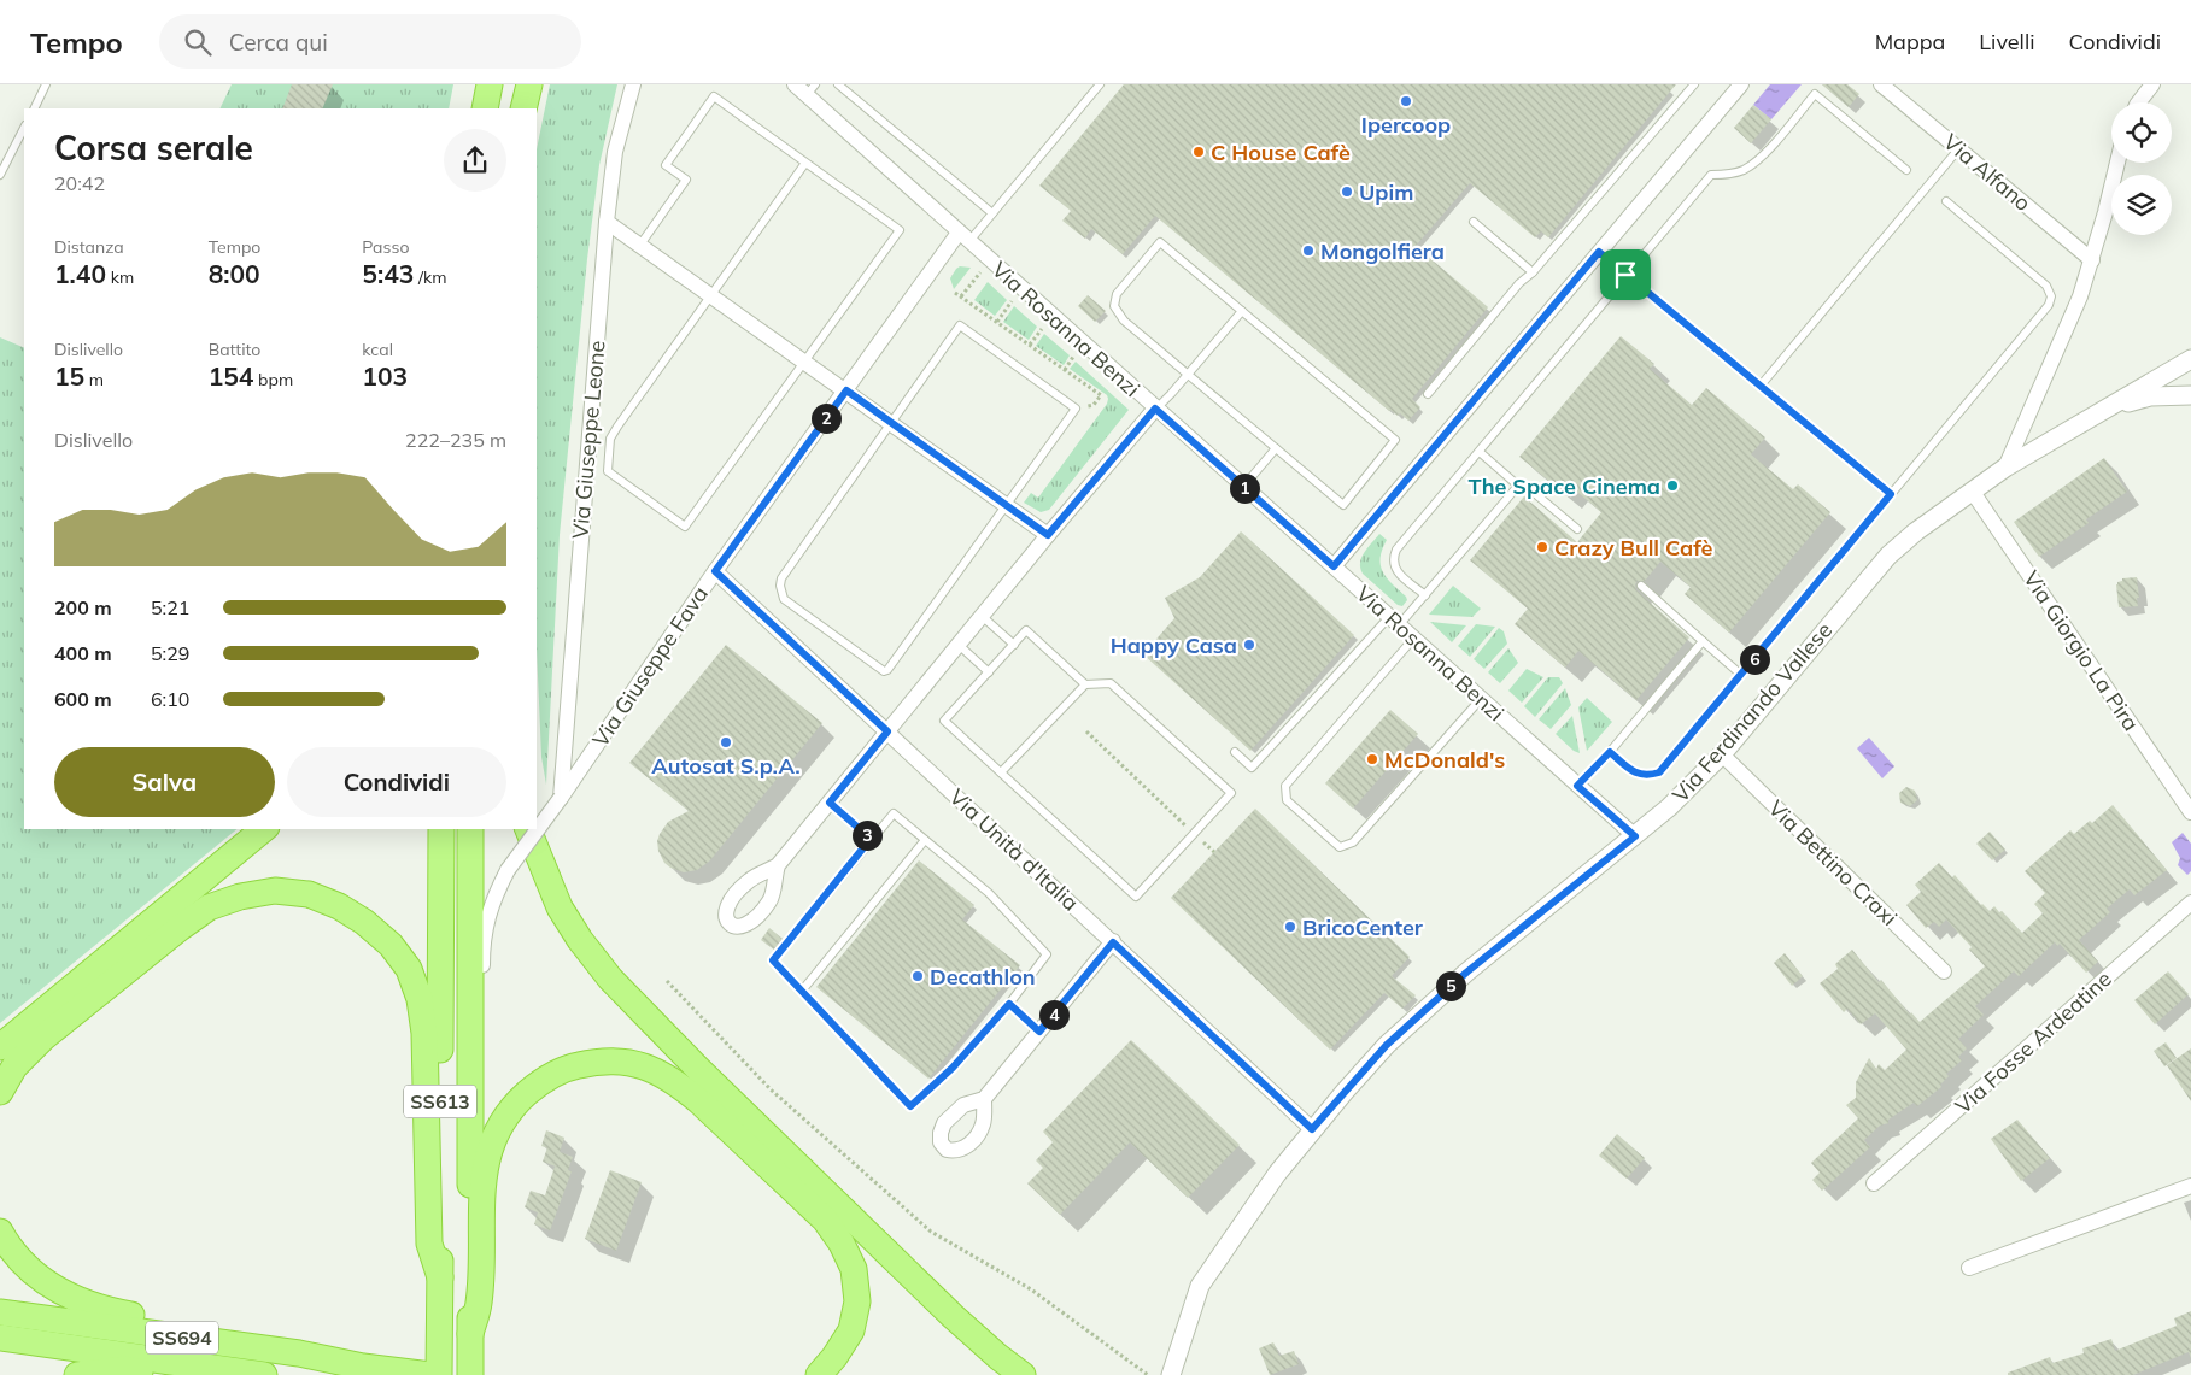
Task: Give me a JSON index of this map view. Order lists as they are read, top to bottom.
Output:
{
  "streets": {
    "highway": ["SS613", "SS694"],
    "street": [
      "Via Alfano",
      "Via Rosanna Benzi",
      "Via Giuseppe Leone",
      "Via Giorgio La Pira",
      "Via Giuseppe Fava",
      "Via Ferdinando Vallese",
      "Via Unità d'Italia",
      "Via Bettino Craxi",
      "Via Fosse Ardeatine"
    ]
  },
  "crossings": [
    ["Via Rosanna Benzi", "Via Giuseppe Fava"],
    ["Via Rosanna Benzi", "Via Ferdinando Vallese"],
    ["Via Giuseppe Leone", "Via Giuseppe Fava"],
    ["Via Giorgio La Pira", "Via Ferdinando Vallese"],
    ["Via Giuseppe Fava", "Via Unità d'Italia"],
    ["Via Giuseppe Fava", "SS613"],
    ["Via Ferdinando Vallese", "Via Unità d'Italia"],
    ["Via Ferdinando Vallese", "Via Bettino Craxi"]
  ],
  "places": [
    "Ipercoop",
    "C House Cafè",
    "Upim",
    "Mongolfiera",
    "The Space Cinema",
    "Crazy Bull Cafè",
    "Happy Casa",
    "Autosat S.p.A.",
    "McDonald's",
    "BricoCenter",
    "Decathlon"
  ],
  "page": {
    "header": "Tempo",
    "search": "Cerca qui",
    "nav": ["Mappa", "Livelli", "Condividi"],
    "heading": ["Corsa serale", "20:42"],
    "stats": [
      ["Distanza", "1.40 km"],
      ["Tempo", "8:00"],
      ["Passo", "5:43 /km"],
      ["Dislivello", "15 m"],
      ["Battito", "154 bpm"],
      ["kcal", "103"]
    ],
    "pins": [
      "2",
      "1",
      "6",
      "3",
      "5",
      "4"
    ],
    "chart": ["Dislivello", "222–235 m"],
    "list": [
      {
        "name": "200 m",
        "note": "5:21"
      },
      {
        "name": "400 m",
        "note": "5:29"
      },
      {
        "name": "600 m",
        "note": "6:10"
      }
    ],
    "buttons": ["Salva", "Condividi"]
  }
}
